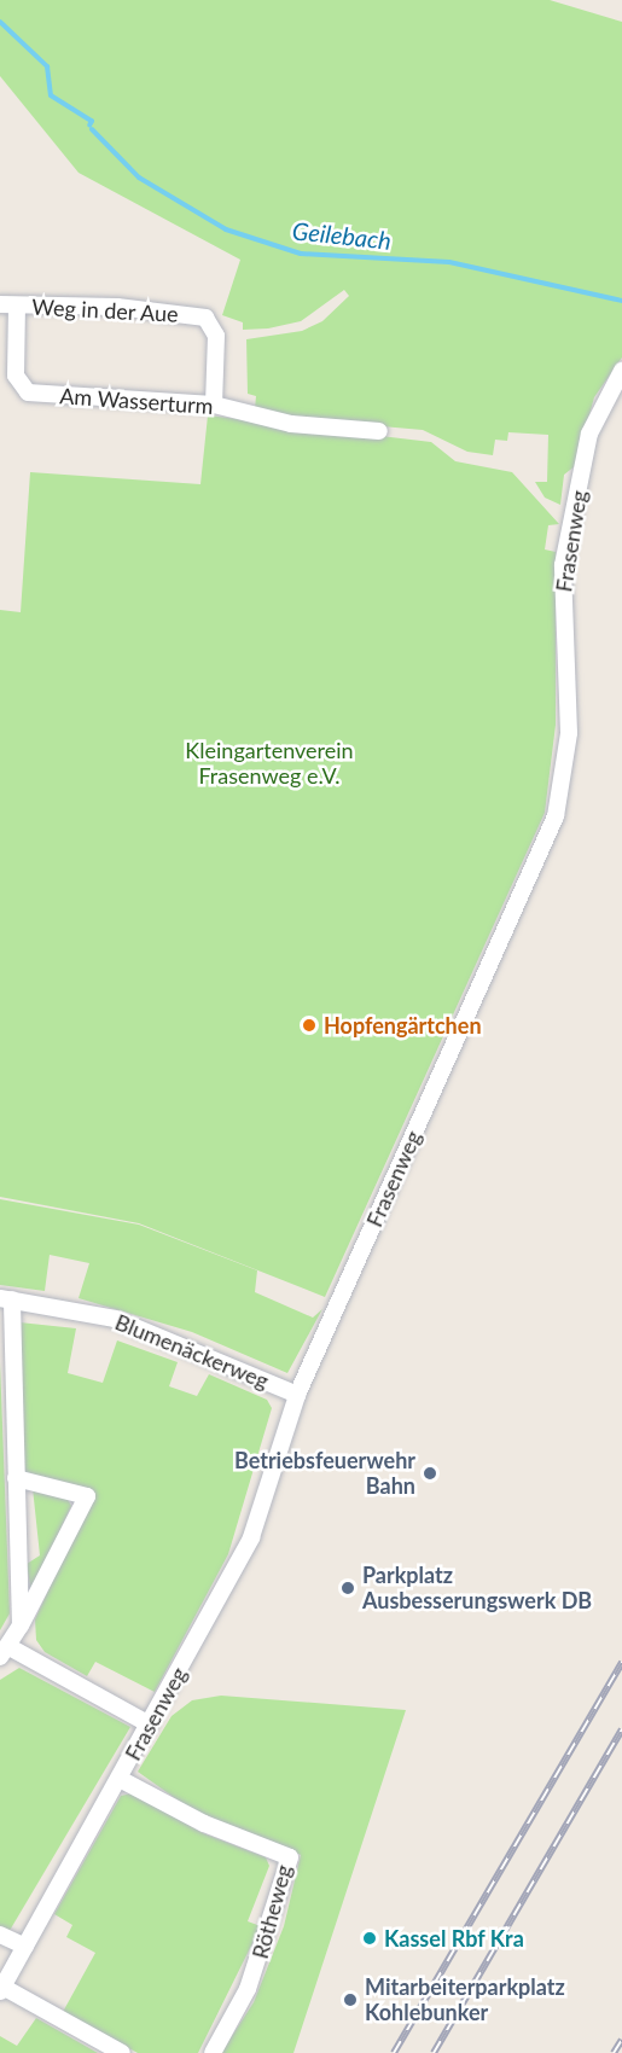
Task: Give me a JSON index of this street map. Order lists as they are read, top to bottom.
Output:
{
  "streets": {
    "street": [
      "Weg in der Aue",
      "Am Wasserturm",
      "Frasenweg",
      "Blumenäckerweg",
      "Rötheweg"
    ]
  },
  "crossings": [
    ["Weg in der Aue", "Am Wasserturm"],
    ["Frasenweg", "Blumenäckerweg"],
    ["Frasenweg", "Rötheweg"]
  ],
  "water": ["Geilebach"],
  "parks": ["Kleingartenverein Frasenweg e.V."],
  "places": [
    "Hopfengärtchen",
    "Betriebsfeuerwehr Bahn",
    "Parkplatz Ausbesserungswerk DB",
    "Kassel Rbf Kra",
    "Mitarbeiterparkplatz Kohlebunker"
  ]
}
